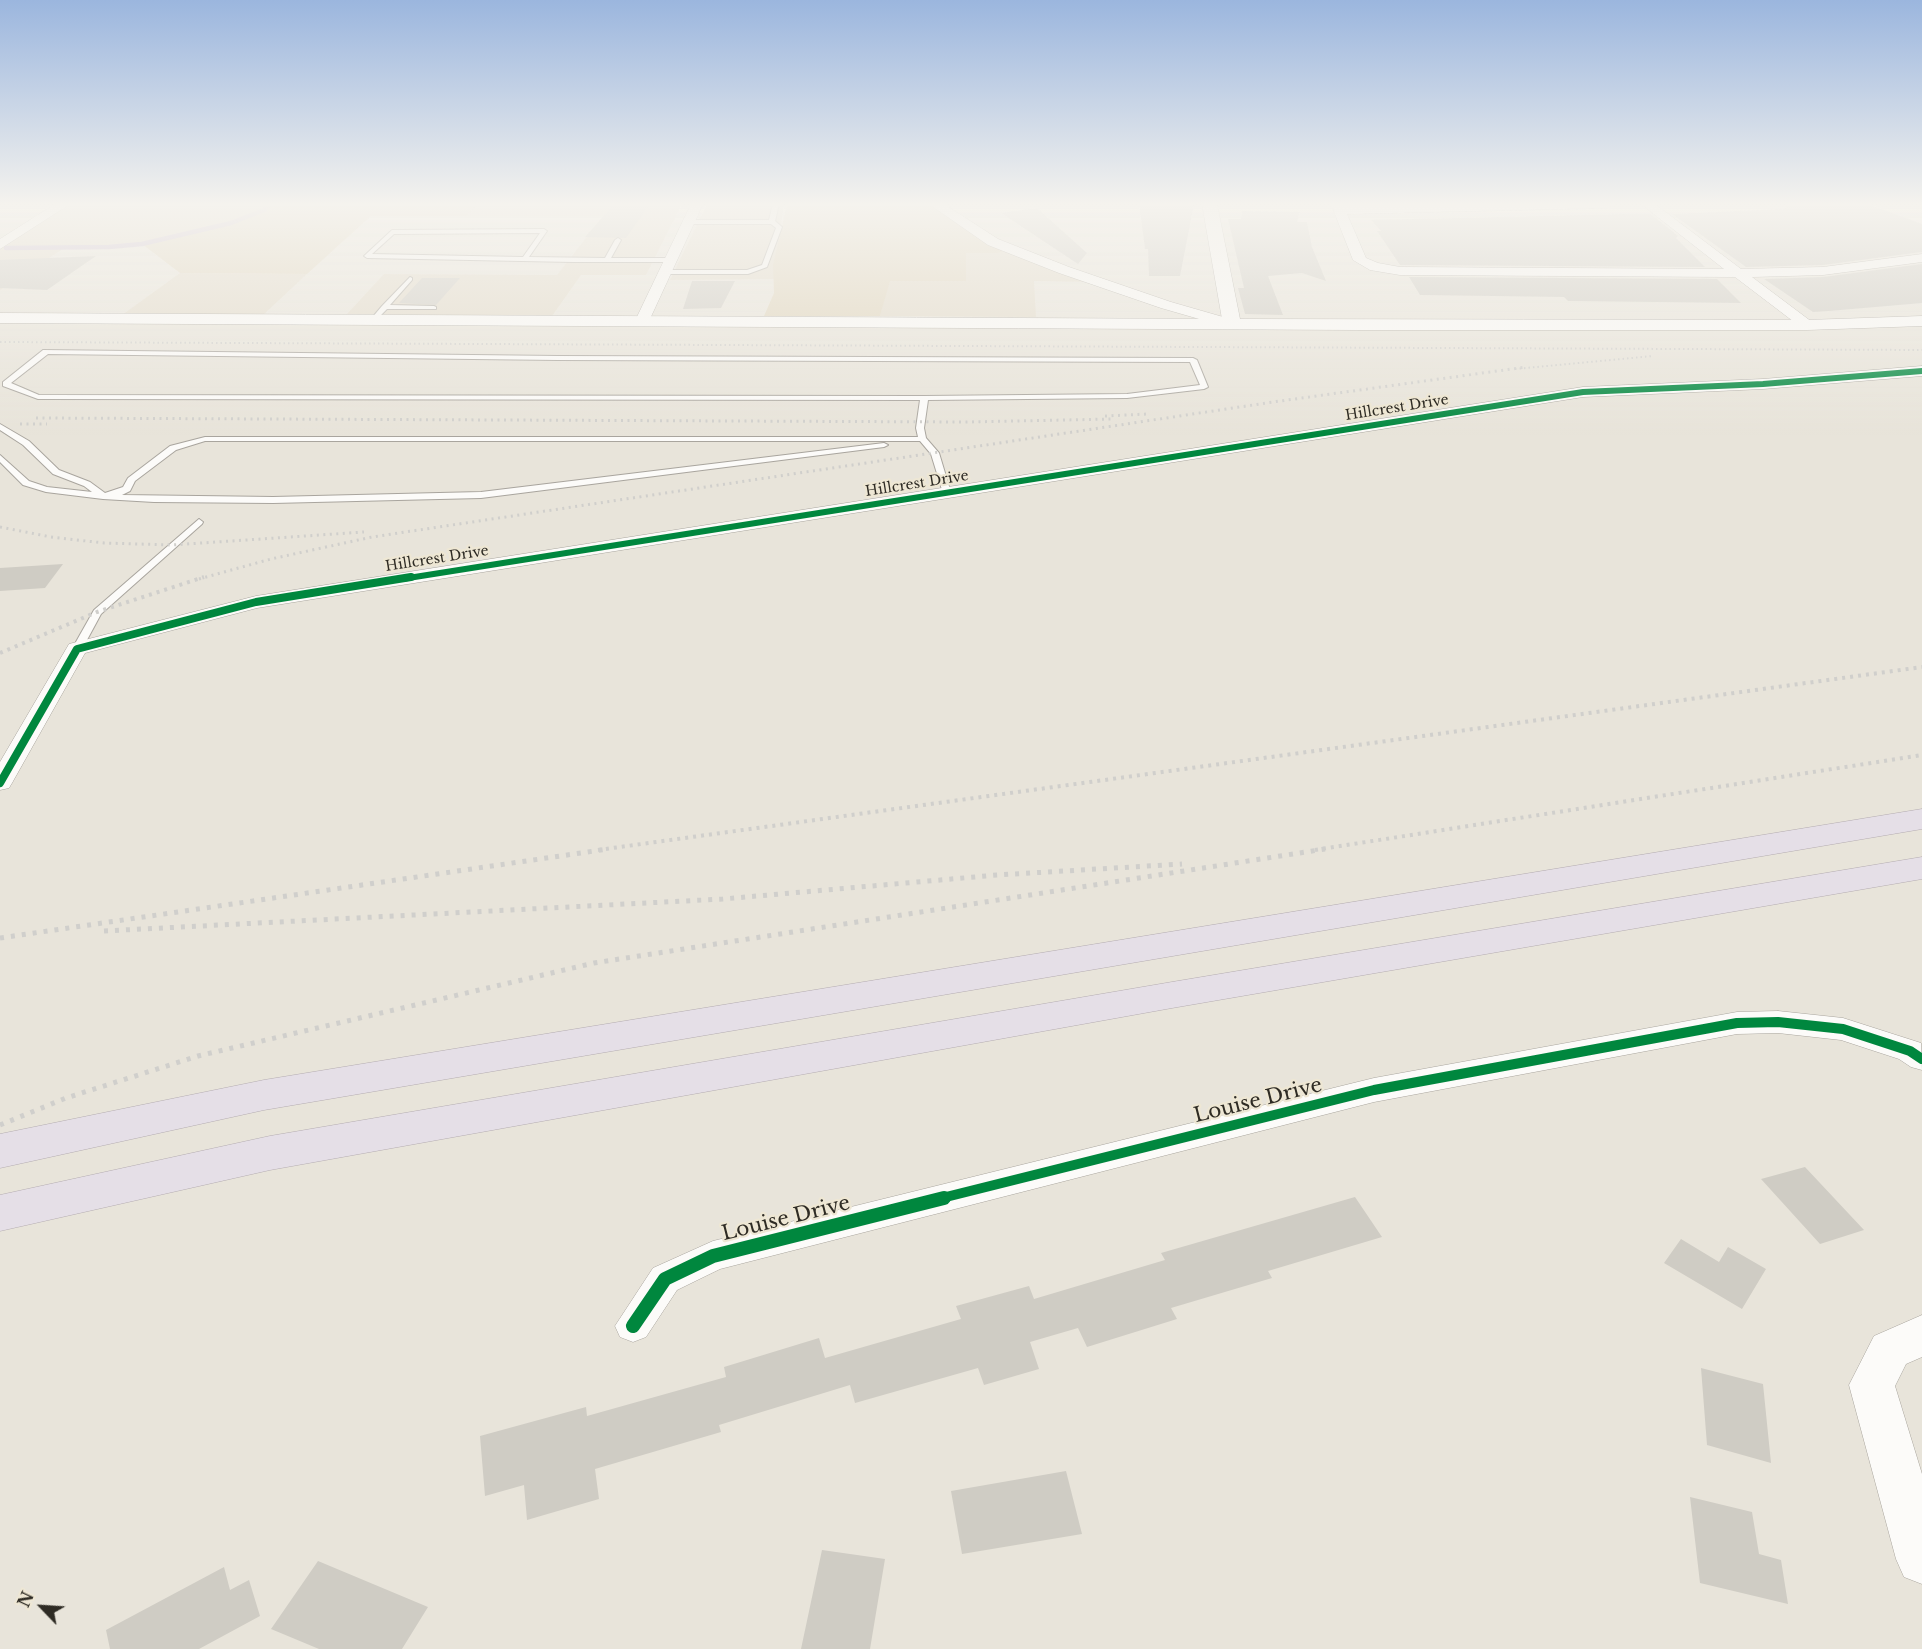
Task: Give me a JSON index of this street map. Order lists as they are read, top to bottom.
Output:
{
  "streets": {
    "street": ["Hillcrest Drive", "Louise Drive"]
  },
  "north": "top left"
}
